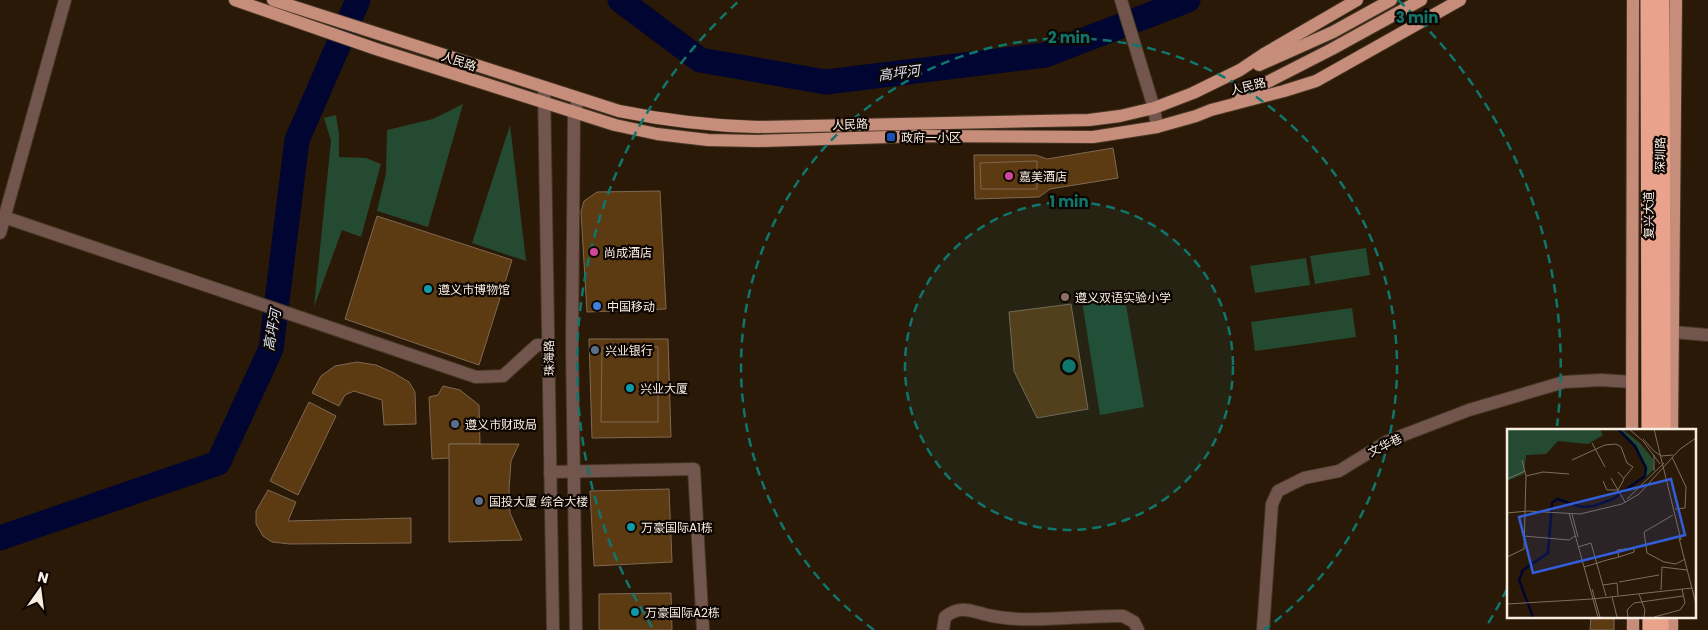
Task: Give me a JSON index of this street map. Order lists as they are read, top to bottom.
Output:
{
  "streets": {
    "highway": ["复兴大道"],
    "main road": ["人民路", "深圳路"],
    "street": ["珠海路", "文华巷"]
  },
  "crossings": [
    ["人民路", "珠海路"]
  ],
  "water": ["高坪河"],
  "places": {
    "transit": ["政府一小区"],
    "other": [
      "嘉美酒店",
      "尚成酒店",
      "遵义市博物馆",
      "遵义双语实验小学",
      "中国移动",
      "兴业银行",
      "兴业大厦",
      "遵义市财政局",
      "国投大厦 综合大楼",
      "万豪国际A1栋",
      "万豪国际A2栋"
    ]
  },
  "north": "top",
  "rings": ["3 min", "2 min", "1 min"]
}
